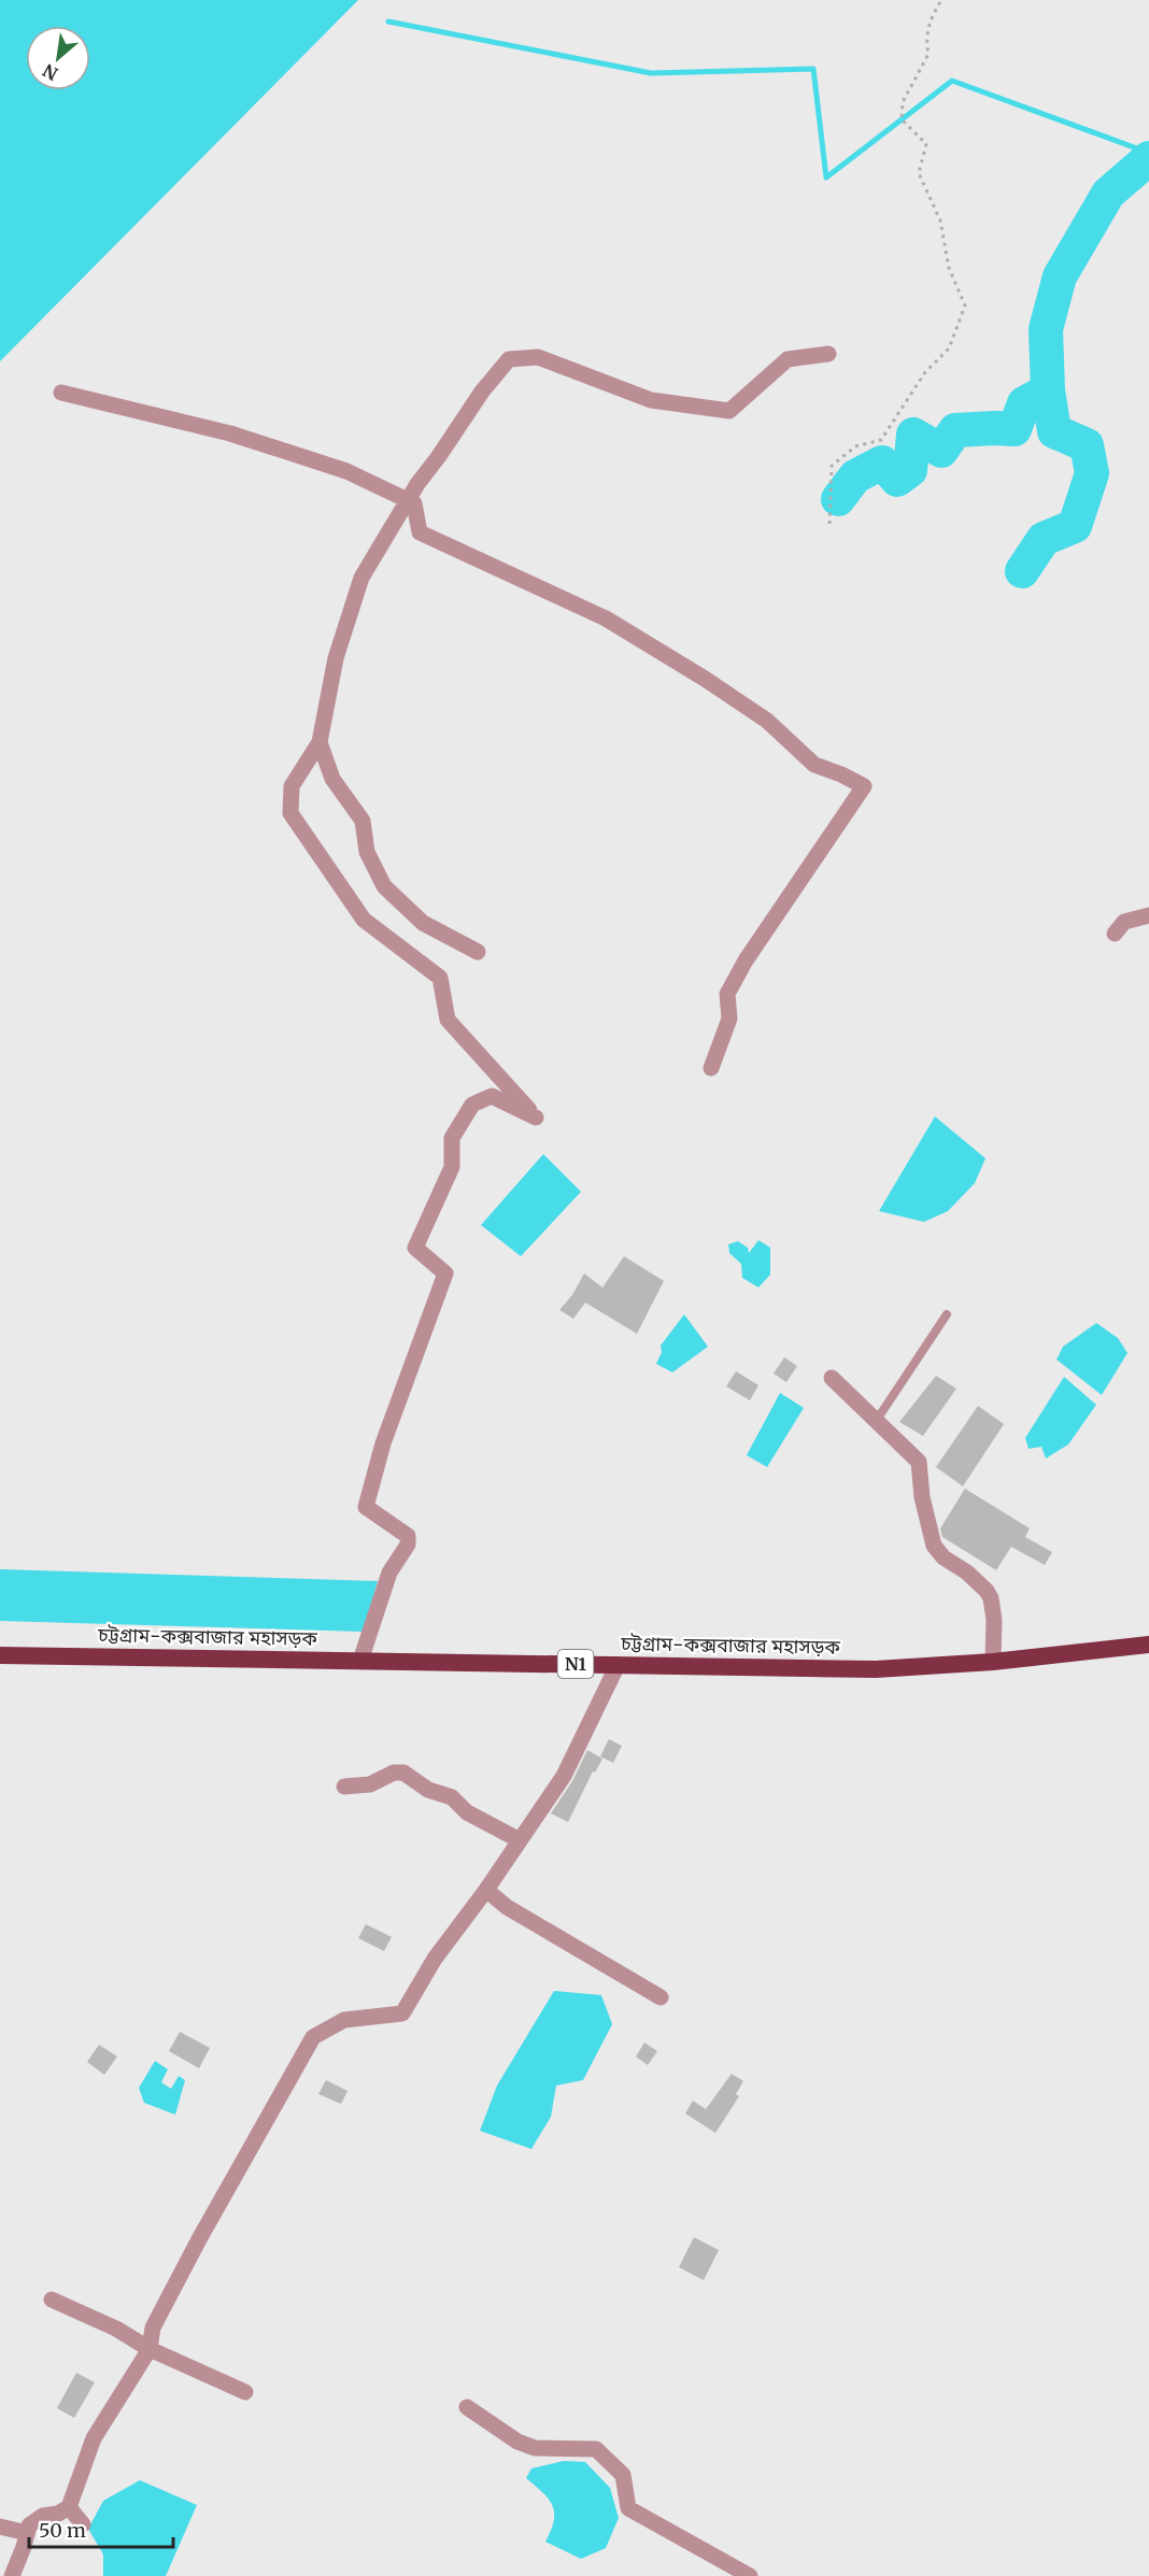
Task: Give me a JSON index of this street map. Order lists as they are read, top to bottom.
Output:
{
  "streets": {
    "highway": ["চট্টগ্রাম-কক্সবাজার মহাসড়ক", "N1"]
  },
  "scale_bar": "50 m",
  "north": "bottom left"
}
